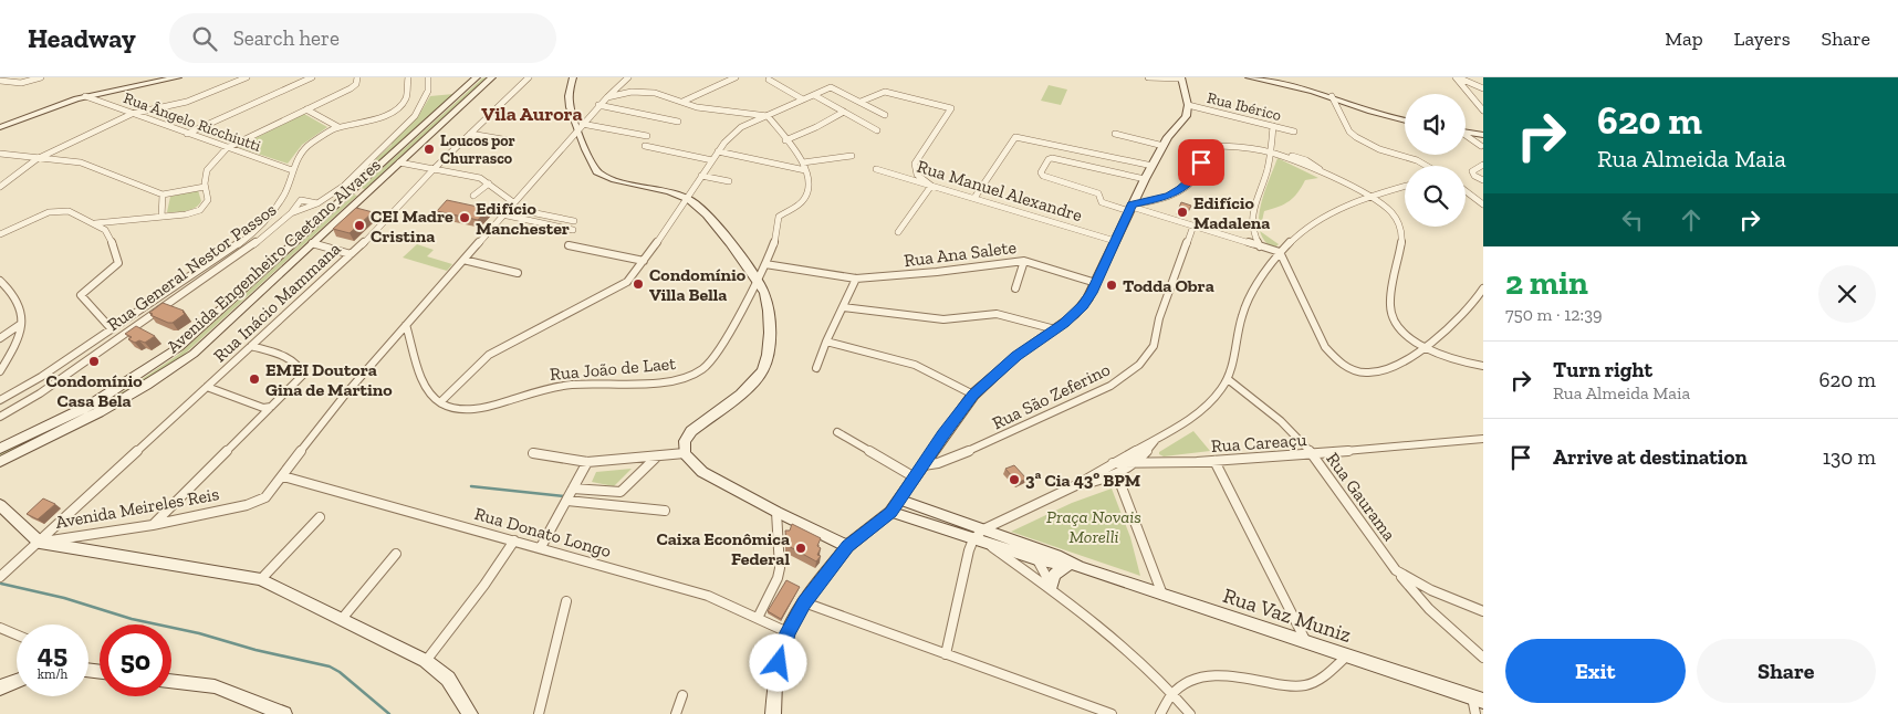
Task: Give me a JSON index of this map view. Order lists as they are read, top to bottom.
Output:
{
  "streets": {
    "street": [
      "Rua Ibérico",
      "Rua Ângelo Ricchiutti",
      "Rua Manuel Alexandre",
      "Rua Ana Salete",
      "Avenida Engenheiro Caetano Alvares",
      "Rua General Nestor Passos",
      "Rua Inácio Mammana",
      "Rua João de Laet",
      "Rua São Zeferino",
      "Rua Careaçu",
      "Rua Gaurama",
      "Avenida Meireles Reis",
      "Rua Donato Longo",
      "Rua Vaz Muniz"
    ]
  },
  "crossings": [
    ["Rua Ângelo Ricchiutti", "Rua General Nestor Passos"],
    ["Rua Ana Salete", "Rua João de Laet"],
    ["Rua Inácio Mammana", "Avenida Meireles Reis"],
    ["Rua Careaçu", "Rua Gaurama"],
    ["Avenida Meireles Reis", "Rua Donato Longo"]
  ],
  "districts": ["Vila Aurora"],
  "parks": ["Praça Novais Morelli"],
  "places": [
    "Loucos por Churrasco",
    "Edifício Madalena",
    "Edifício Manchester",
    "CEI Madre Cristina",
    "Condomínio Villa Bella",
    "Todda Obra",
    "Condomínio Casa Bela",
    "EMEI Doutora Gina de Martino",
    "3ª Cia 43º BPM",
    "Caixa Econômica Federal"
  ],
  "page": {
    "header": "Headway",
    "search": "Search here",
    "nav": ["Map", "Layers", "Share"],
    "turn": ["620 m", "Rua Almeida Maia"],
    "heading": ["2 min", "750 m · 12:39"],
    "list": [
      {
        "name": "Turn right",
        "note": "Rua Almeida Maia",
        "value": "620 m"
      },
      {
        "name": "Arrive at destination",
        "value": "130 m"
      }
    ],
    "speed": "45 km/h",
    "limit": "50",
    "buttons": ["Exit", "Share"]
  }
}
